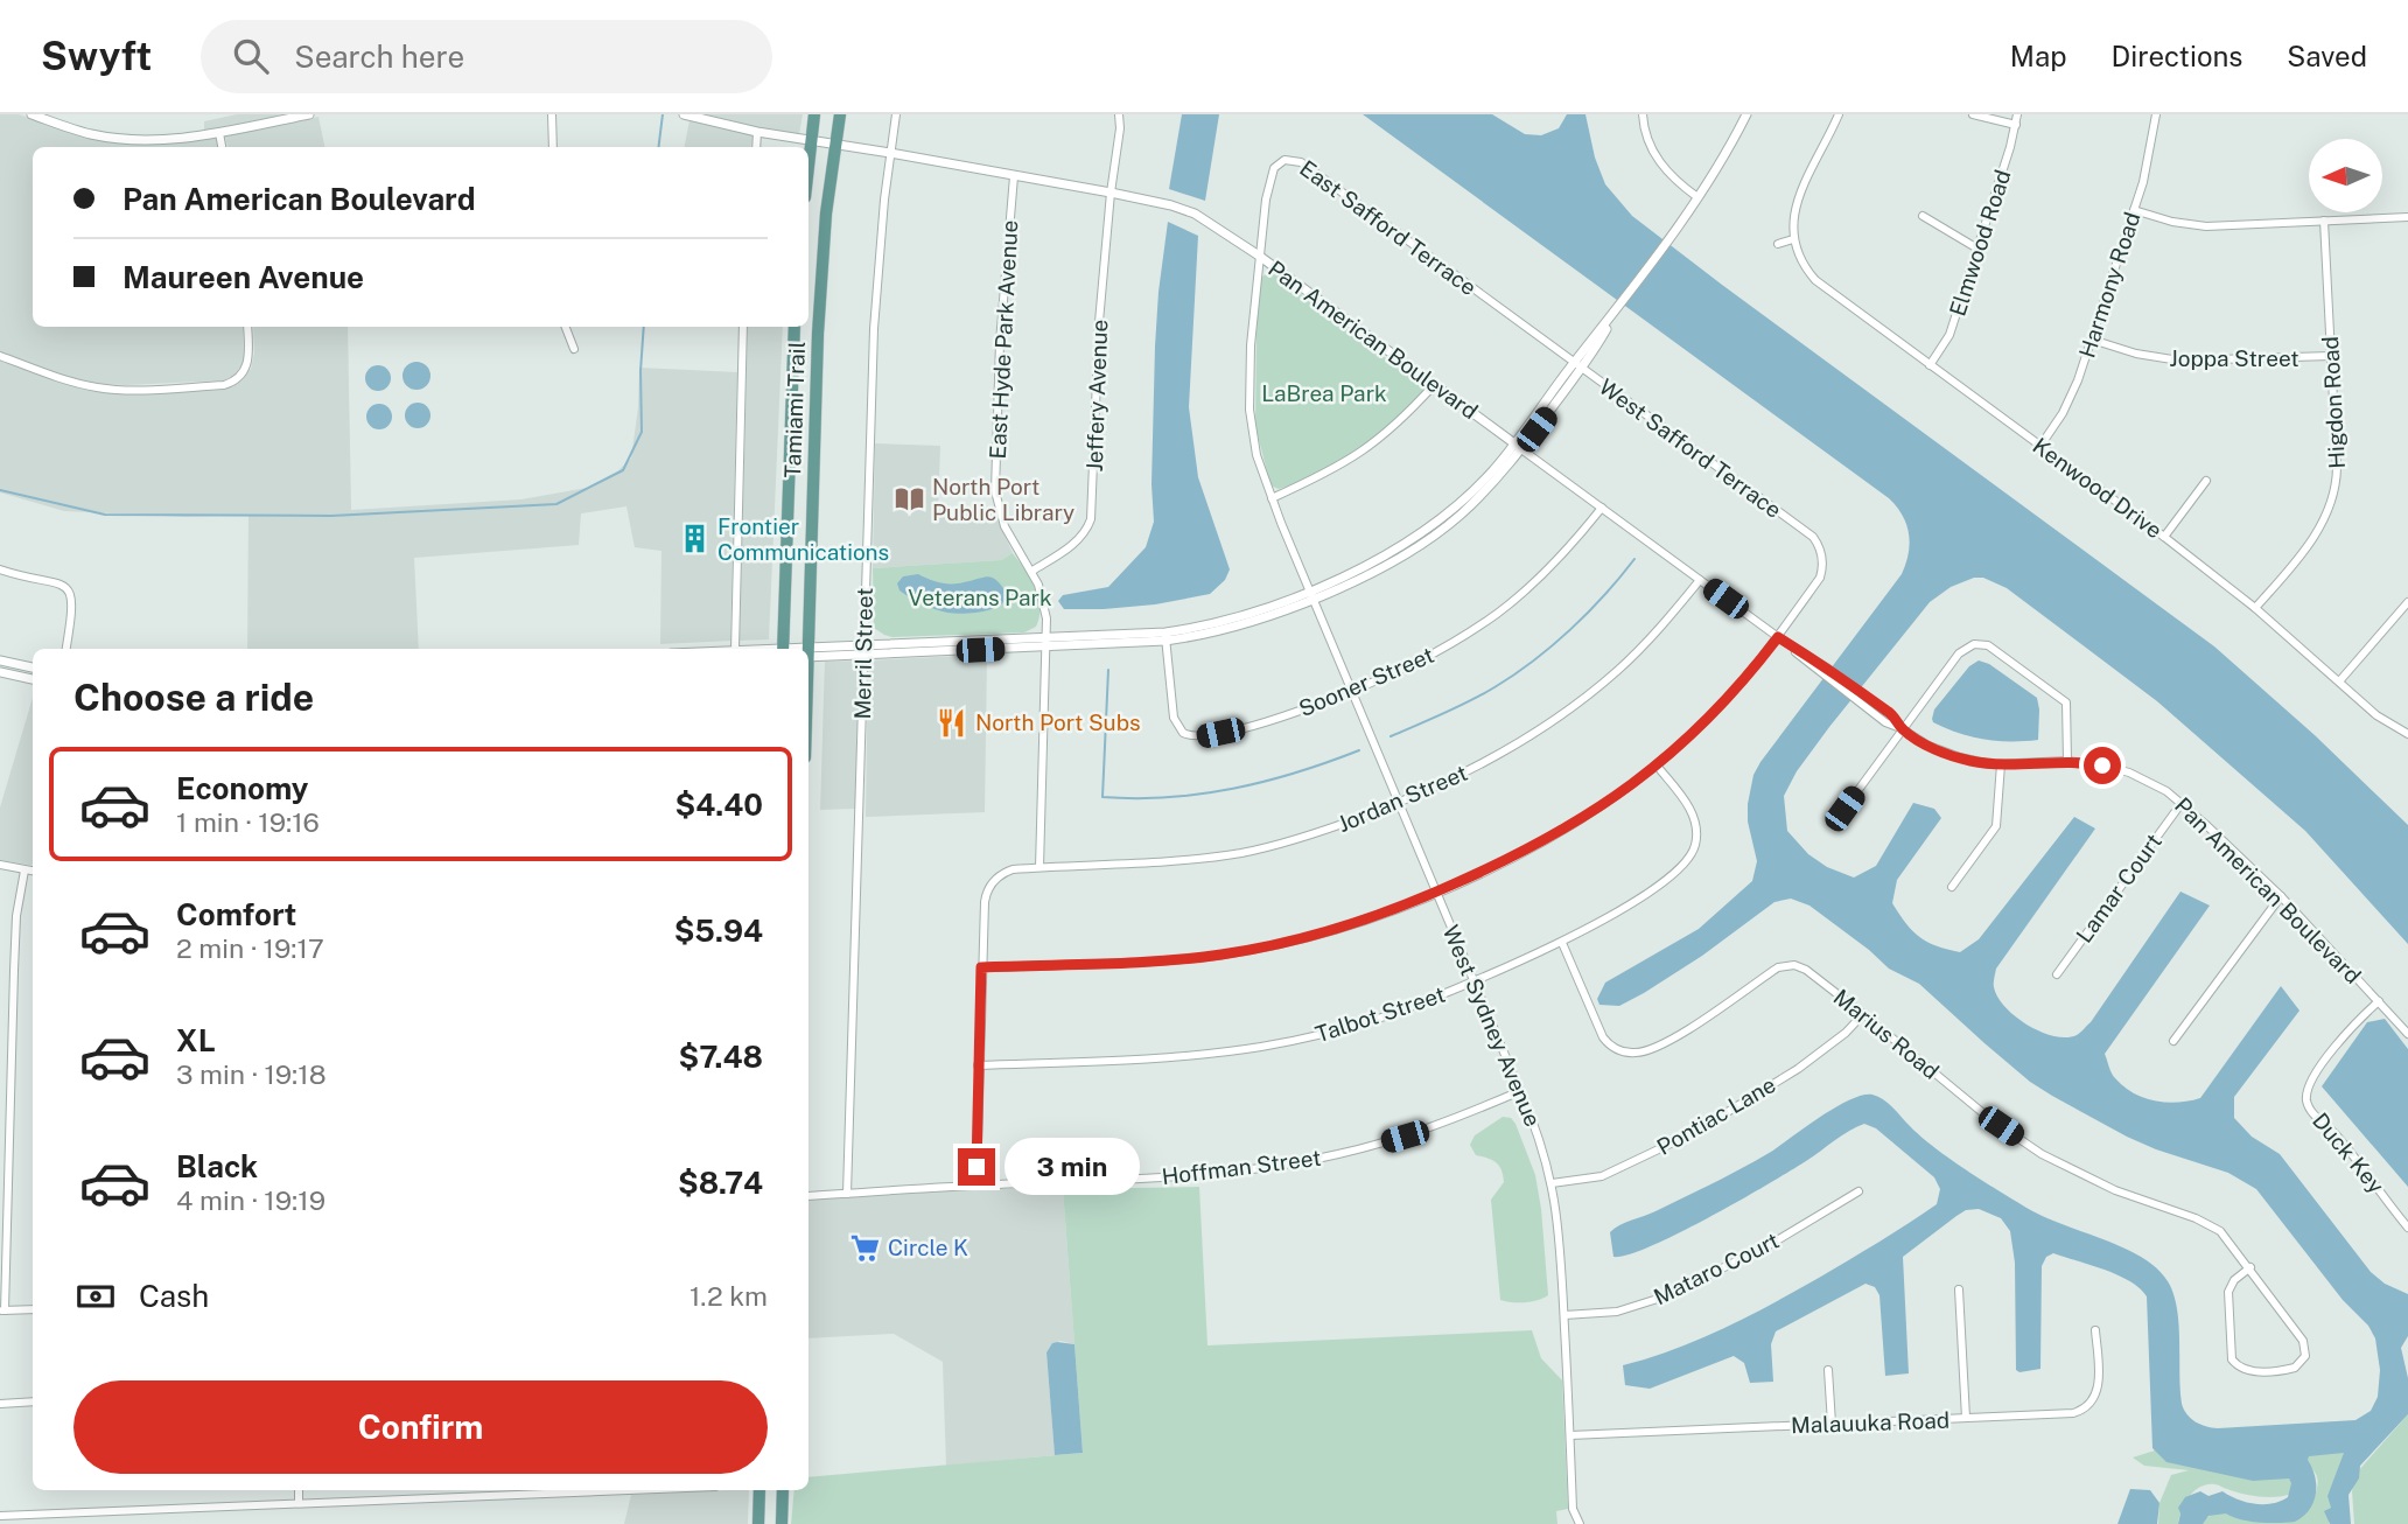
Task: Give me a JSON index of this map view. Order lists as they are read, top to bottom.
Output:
{
  "streets": {
    "main road": ["Tamiami Trail"],
    "street": [
      "East Safford Terrace",
      "Elmwood Road",
      "Harmony Road",
      "East Hyde Park Avenue",
      "Pan American Boulevard",
      "Joppa Street",
      "Jeffery Avenue",
      "Higdon Road",
      "West Safford Terrace",
      "Kenwood Drive",
      "Merril Street",
      "Sooner Street",
      "Jordan Street",
      "Lamar Court",
      "Talbot Street",
      "West Sydney Avenue",
      "Marius Road",
      "Pontiac Lane",
      "Duck Key",
      "Hoffman Street",
      "Mataro Court",
      "Malauuka Road"
    ]
  },
  "crossings": [
    ["East Safford Terrace", "Pan American Boulevard"],
    ["East Safford Terrace", "West Safford Terrace"],
    ["East Safford Terrace", "West Sydney Avenue"],
    ["Elmwood Road", "Kenwood Drive"],
    ["Harmony Road", "Joppa Street"],
    ["Harmony Road", "Kenwood Drive"],
    ["East Hyde Park Avenue", "Pan American Boulevard"],
    ["East Hyde Park Avenue", "Jeffery Avenue"],
    ["East Hyde Park Avenue", "Jordan Street"],
    ["Pan American Boulevard", "Jeffery Avenue"],
    ["Pan American Boulevard", "Tamiami Trail"],
    ["Pan American Boulevard", "West Safford Terrace"],
    ["Pan American Boulevard", "Merril Street"],
    ["Pan American Boulevard", "Sooner Street"],
    ["Pan American Boulevard", "Jordan Street"],
    ["Pan American Boulevard", "Lamar Court"],
    ["Pan American Boulevard", "Duck Key"],
    ["Joppa Street", "Higdon Road"],
    ["Higdon Road", "Kenwood Drive"],
    ["Merril Street", "Hoffman Street"],
    ["Sooner Street", "West Sydney Avenue"],
    ["Jordan Street", "West Sydney Avenue"],
    ["Talbot Street", "West Sydney Avenue"],
    ["Talbot Street", "Marius Road"],
    ["West Sydney Avenue", "Pontiac Lane"],
    ["West Sydney Avenue", "Hoffman Street"],
    ["West Sydney Avenue", "Mataro Court"],
    ["West Sydney Avenue", "Malauuka Road"],
    ["Marius Road", "Pontiac Lane"]
  ],
  "parks": ["LaBrea Park", "Veterans Park"],
  "places": {
    "library": ["North Port Public Library"],
    "building": ["Frontier Communications"],
    "restaurant": ["North Port Subs"],
    "supermarket": ["Circle K"]
  },
  "north": "left",
  "page": {
    "header": "Swyft",
    "search": "Search here",
    "nav": ["Map", "Directions", "Saved"],
    "banner": ["Pan American Boulevard", "Maureen Avenue"],
    "heading": "Choose a ride",
    "list": [
      {
        "name": "Economy",
        "note": "1 min · 19:16",
        "value": "$4.40"
      },
      {
        "name": "Comfort",
        "note": "2 min · 19:17",
        "value": "$5.94"
      },
      {
        "name": "XL",
        "note": "3 min · 19:18",
        "value": "$7.48"
      },
      {
        "name": "Black",
        "note": "4 min · 19:19",
        "value": "$8.74"
      }
    ],
    "bubble": "3 min",
    "pay": ["Cash", "1.2 km"],
    "buttons": "Confirm"
  }
}
